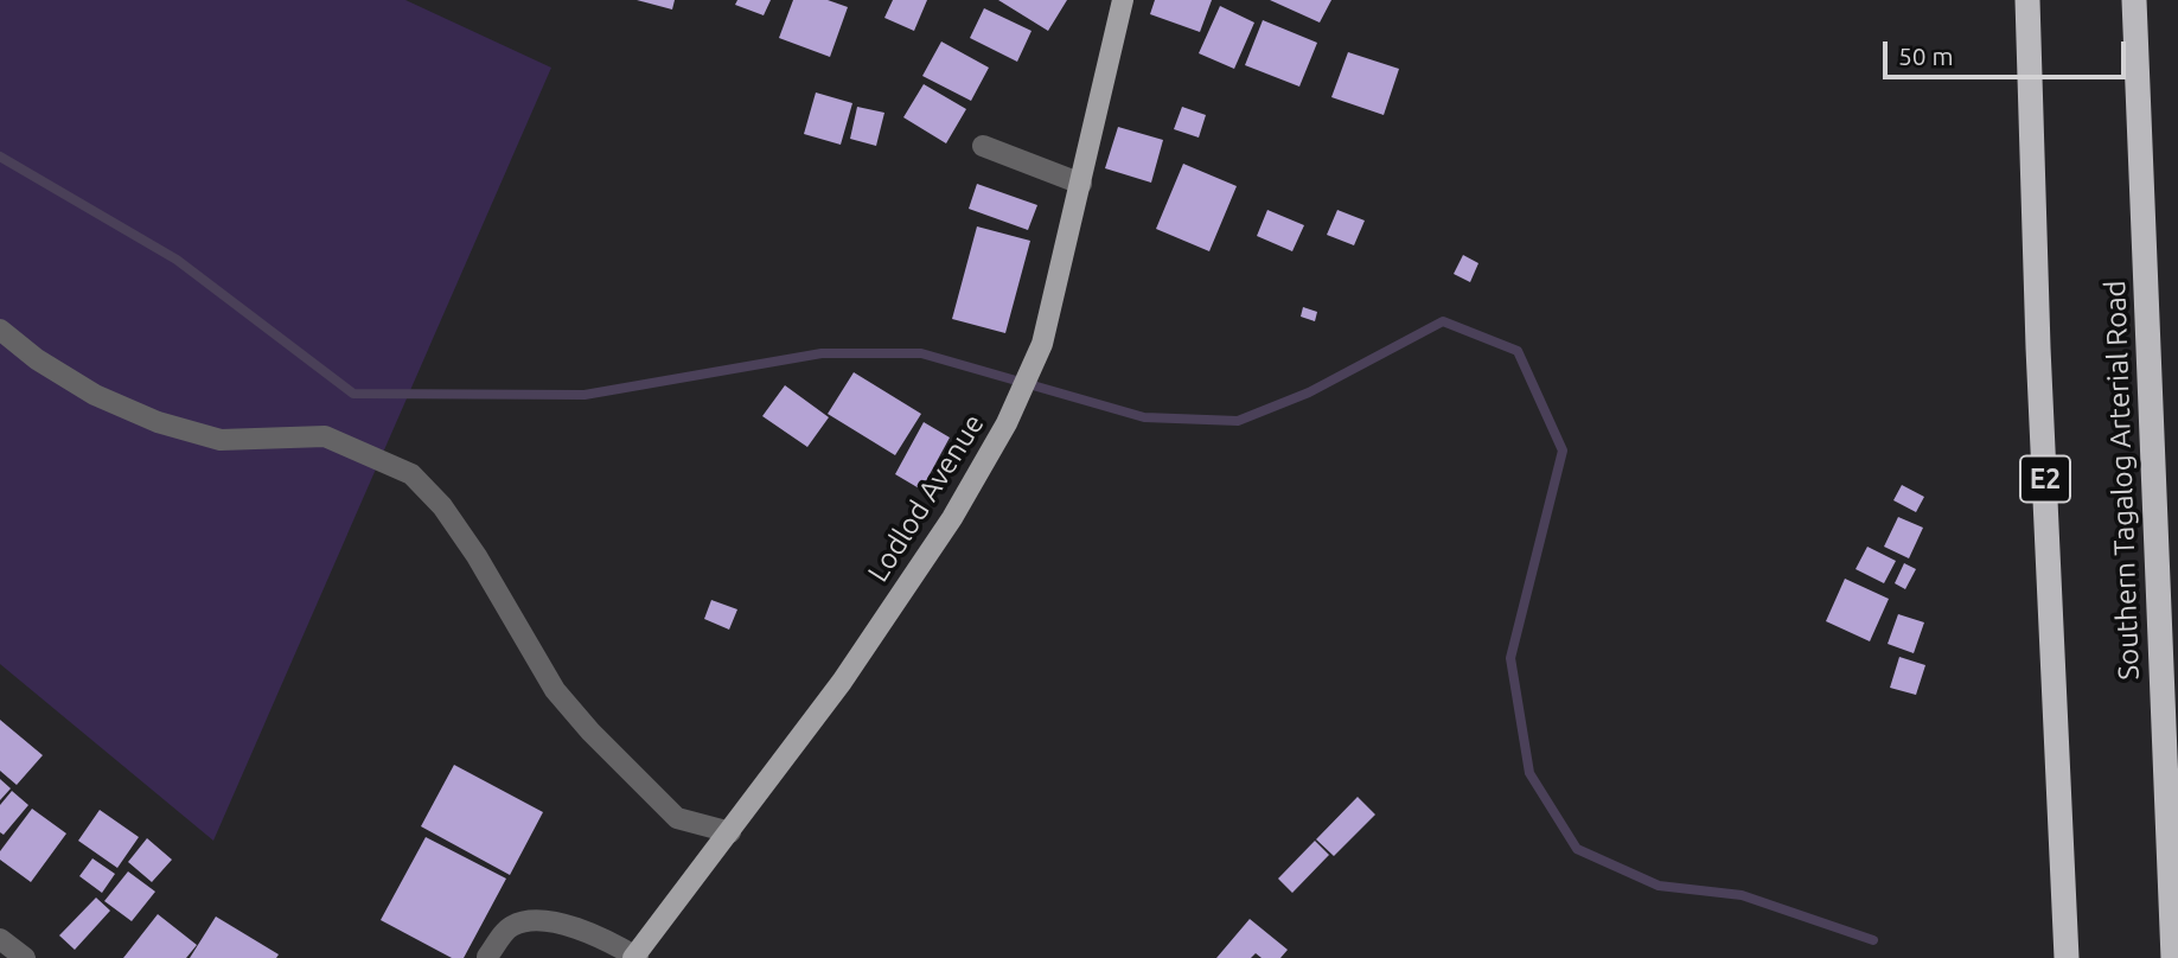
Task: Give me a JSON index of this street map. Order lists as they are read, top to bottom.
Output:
{
  "streets": {
    "highway": ["E2", "Southern Tagalog Arterial Road"],
    "main road": ["Lodlod Avenue"]
  },
  "scale_bar": "50 m"
}
